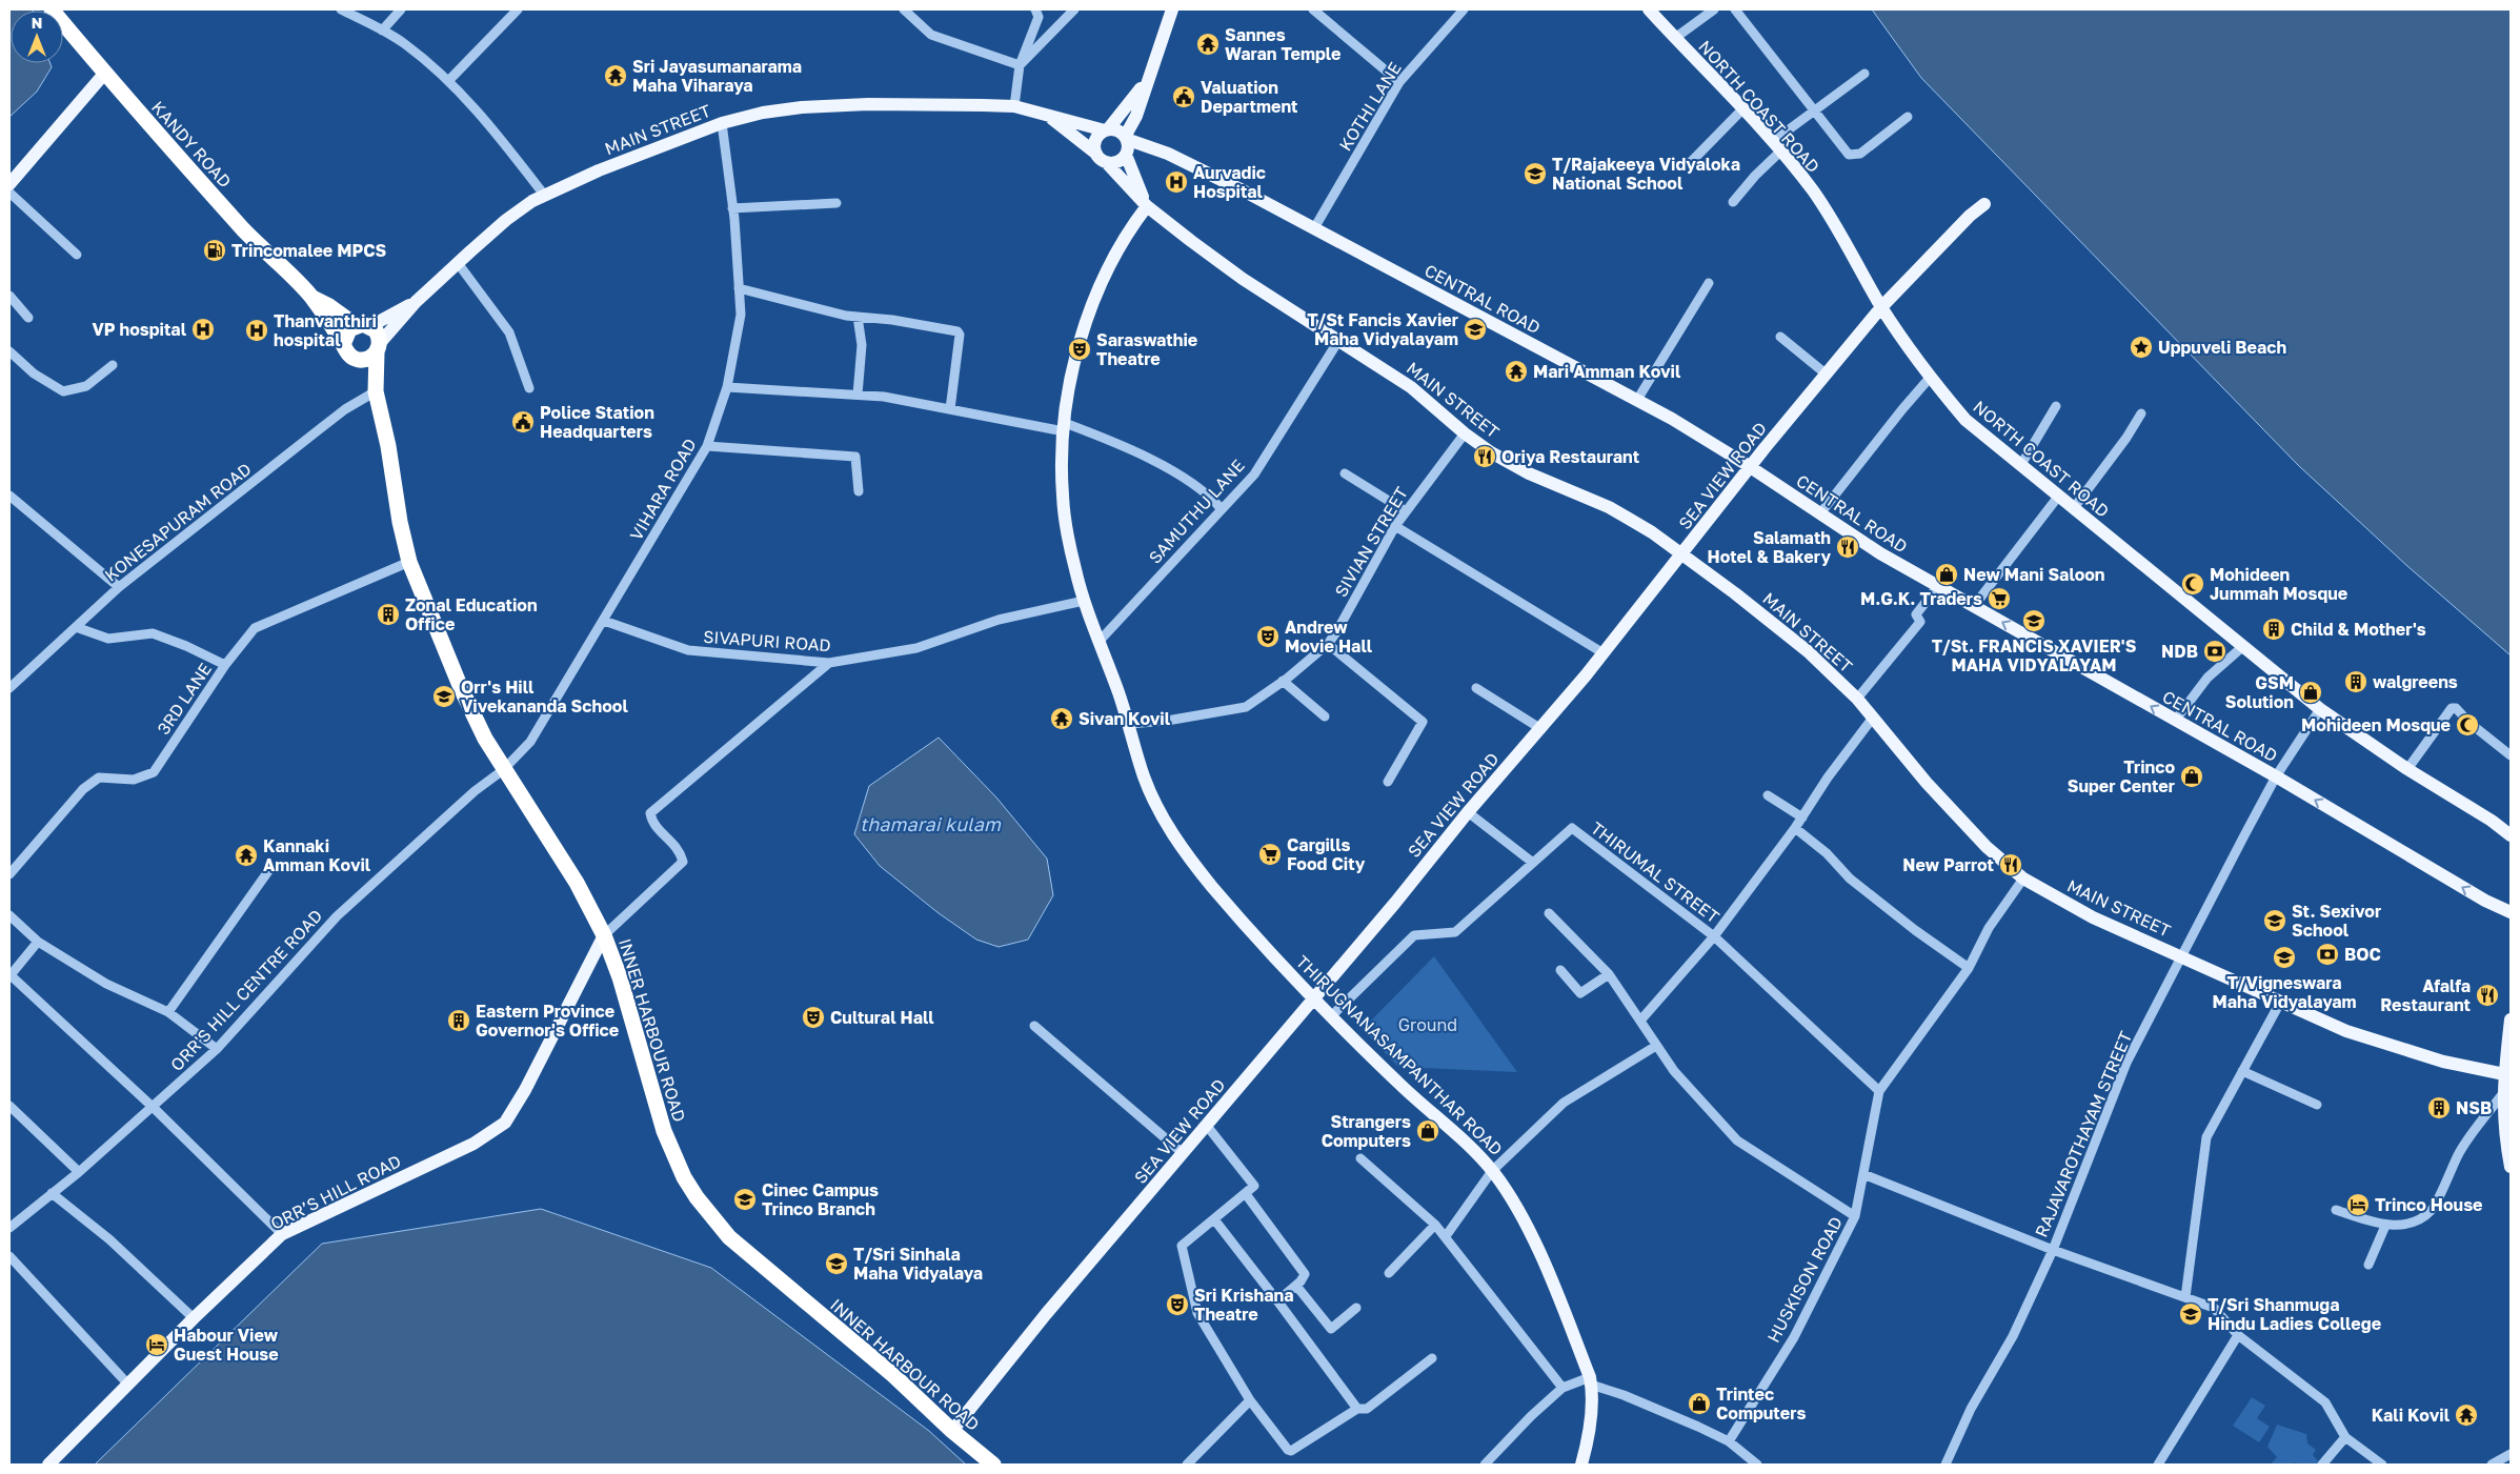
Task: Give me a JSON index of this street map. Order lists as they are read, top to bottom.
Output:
{
  "streets": {
    "highway": ["KANDY ROAD", "INNER HARBOUR ROAD"],
    "main road": [
      "NORTH COAST ROAD",
      "MAIN STREET",
      "CENTRAL ROAD",
      "SEA VIEW ROAD",
      "THIRUGNANASAMPANTHAR ROAD",
      "ORR’S HILL ROAD"
    ],
    "street": [
      "KOTHI LANE",
      "VIHARA ROAD",
      "SAMUTHU LANE",
      "KONESAPURAM ROAD",
      "SIVIAN STREET",
      "SIVAPURI ROAD",
      "3RD LANE",
      "THIRUMAL STREET",
      "ORR'S HILL CENTRE ROAD",
      "RAJAVAROTHAYAM STREET",
      "HUSKISON ROAD"
    ]
  },
  "crossings": [
    ["KOTHI LANE", "CENTRAL ROAD"],
    ["NORTH COAST ROAD", "SEA VIEW ROAD"],
    ["NORTH COAST ROAD", "RAJAVAROTHAYAM STREET"],
    ["MAIN STREET", "KANDY ROAD"],
    ["MAIN STREET", "CENTRAL ROAD"],
    ["MAIN STREET", "SEA VIEW ROAD"],
    ["MAIN STREET", "VIHARA ROAD"],
    ["MAIN STREET", "SAMUTHU LANE"],
    ["MAIN STREET", "SIVIAN STREET"],
    ["MAIN STREET", "INNER HARBOUR ROAD"],
    ["MAIN STREET", "THIRUGNANASAMPANTHAR ROAD"],
    ["MAIN STREET", "RAJAVAROTHAYAM STREET"],
    ["MAIN STREET", "HUSKISON ROAD"],
    ["KANDY ROAD", "INNER HARBOUR ROAD"],
    ["CENTRAL ROAD", "SEA VIEW ROAD"],
    ["CENTRAL ROAD", "RAJAVAROTHAYAM STREET"],
    ["SEA VIEW ROAD", "INNER HARBOUR ROAD"],
    ["SEA VIEW ROAD", "THIRUGNANASAMPANTHAR ROAD"],
    ["VIHARA ROAD", "SIVAPURI ROAD"],
    ["VIHARA ROAD", "ORR'S HILL CENTRE ROAD"],
    ["VIHARA ROAD", "INNER HARBOUR ROAD"],
    ["SAMUTHU LANE", "THIRUGNANASAMPANTHAR ROAD"],
    ["KONESAPURAM ROAD", "INNER HARBOUR ROAD"],
    ["SIVIAN STREET", "THIRUGNANASAMPANTHAR ROAD"],
    ["SIVAPURI ROAD", "THIRUGNANASAMPANTHAR ROAD"],
    ["3RD LANE", "INNER HARBOUR ROAD"],
    ["THIRUMAL STREET", "THIRUGNANASAMPANTHAR ROAD"],
    ["THIRUMAL STREET", "HUSKISON ROAD"],
    ["ORR'S HILL CENTRE ROAD", "INNER HARBOUR ROAD"],
    ["INNER HARBOUR ROAD", "ORR’S HILL ROAD"]
  ],
  "water": ["thamarai kulam"],
  "parks": ["Ground"],
  "places": {
    "temple": [
      "Sannes Waran Temple",
      "Sri Jayasumanarama Maha Viharaya",
      "Mari Amman Kovil",
      "Sivan Kovil",
      "Kannaki Amman Kovil",
      "Kali Kovil"
    ],
    "public building": ["Valuation Department", "Police Station Headquarters"],
    "school or university": [
      "T/Rajakeeya Vidyaloka National School",
      "T/St Fancis Xavier Maha Vidyalayam",
      "T/St. FRANCIS XAVIER'S MAHA VIDYALAYAM",
      "Orr's Hill Vivekananda School",
      "St. Sexivor School",
      "T/Vigneswara Maha Vidyalayam",
      "Cinec Campus Trinco Branch",
      "T/Sri Sinhala Maha Vidyalaya",
      "T/Sri Shanmuga Hindu Ladies College"
    ],
    "hospital": ["Aurvadic Hospital", "VP hospital", "Thanvanthiri hospital"],
    "fuel station": ["Trincomalee MPCS"],
    "place": ["Uppuveli Beach"],
    "theatre": [
      "Saraswathie Theatre",
      "Andrew Movie Hall",
      "Cultural Hall",
      "Sri Krishana Theatre"
    ],
    "restaurant": [
      "Oriya Restaurant",
      "Salamath Hotel & Bakery",
      "New Parrot",
      "Afalfa Restaurant"
    ],
    "shop": [
      "New Mani Saloon",
      "GSM Solution",
      "Trinco Super Center",
      "Strangers Computers",
      "Trintec Computers"
    ],
    "mosque": ["Mohideen Jummah Mosque", "Mohideen Mosque"],
    "supermarket": ["M.G.K. Traders", "Cargills Food City"],
    "building": [
      "Zonal Education Office",
      "Child & Mother's",
      "walgreens",
      "Eastern Province Governor's Office",
      "NSB"
    ],
    "bank": ["NDB", "BOC"],
    "hotel": ["Trinco House", "Habour View Guest House"]
  },
  "north": "top"
}
